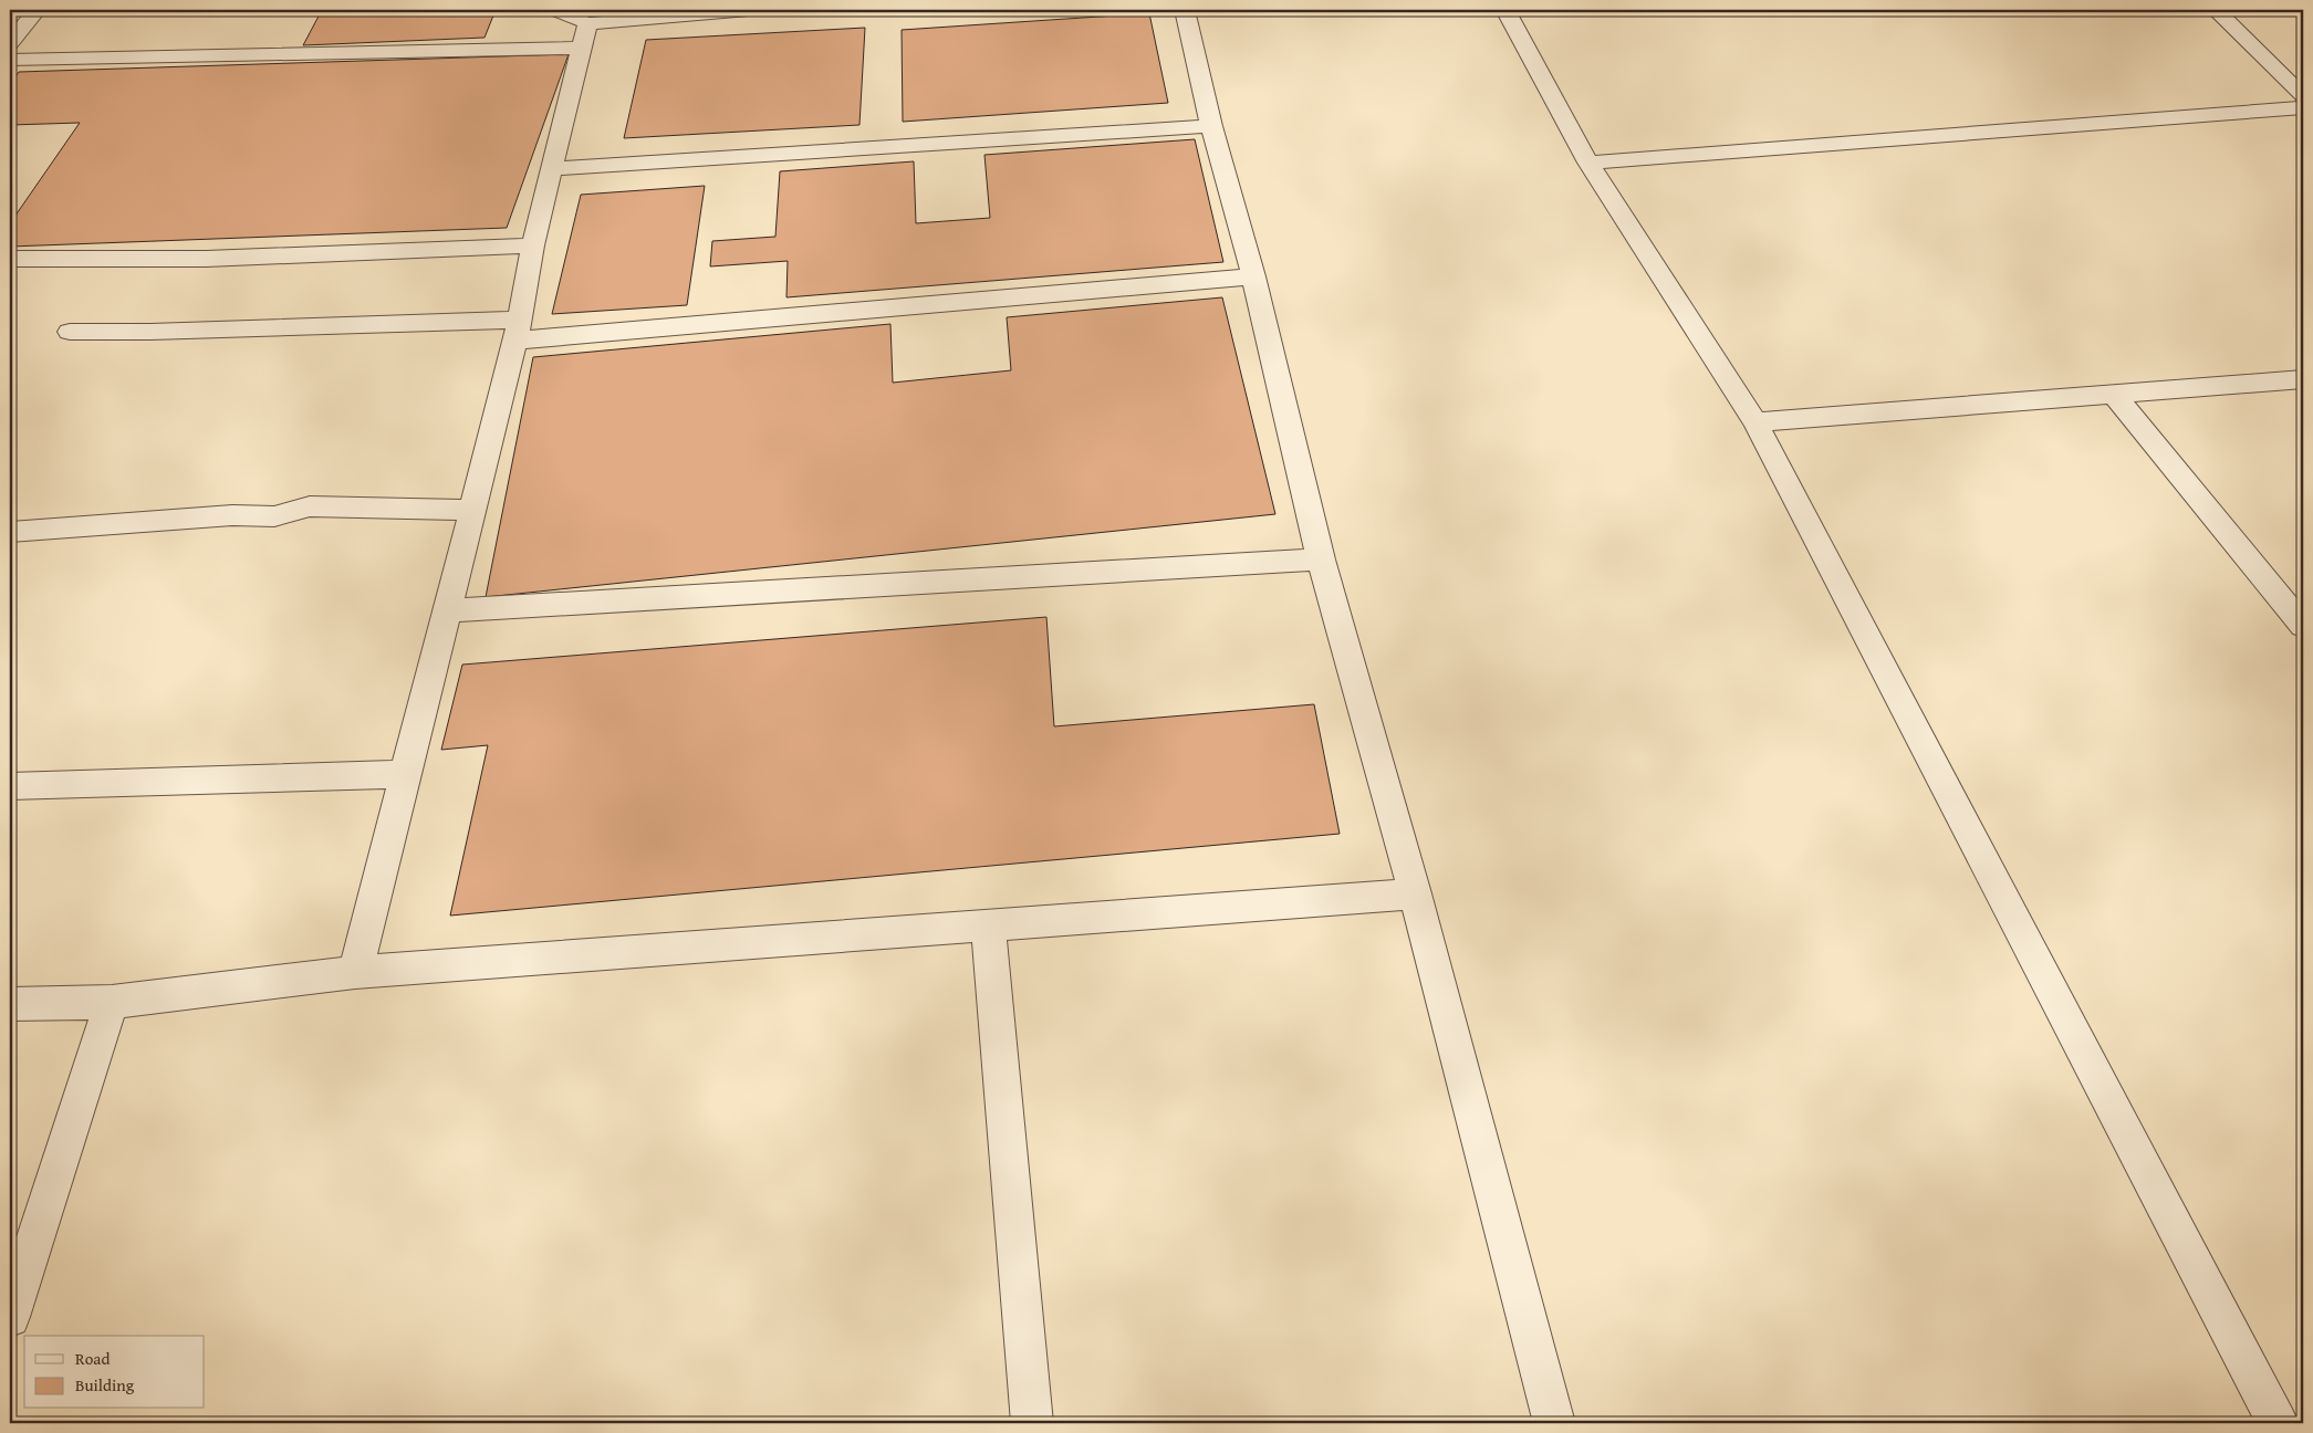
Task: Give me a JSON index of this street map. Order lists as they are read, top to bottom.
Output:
{
  "legend": ["Road", "Building"]
}
